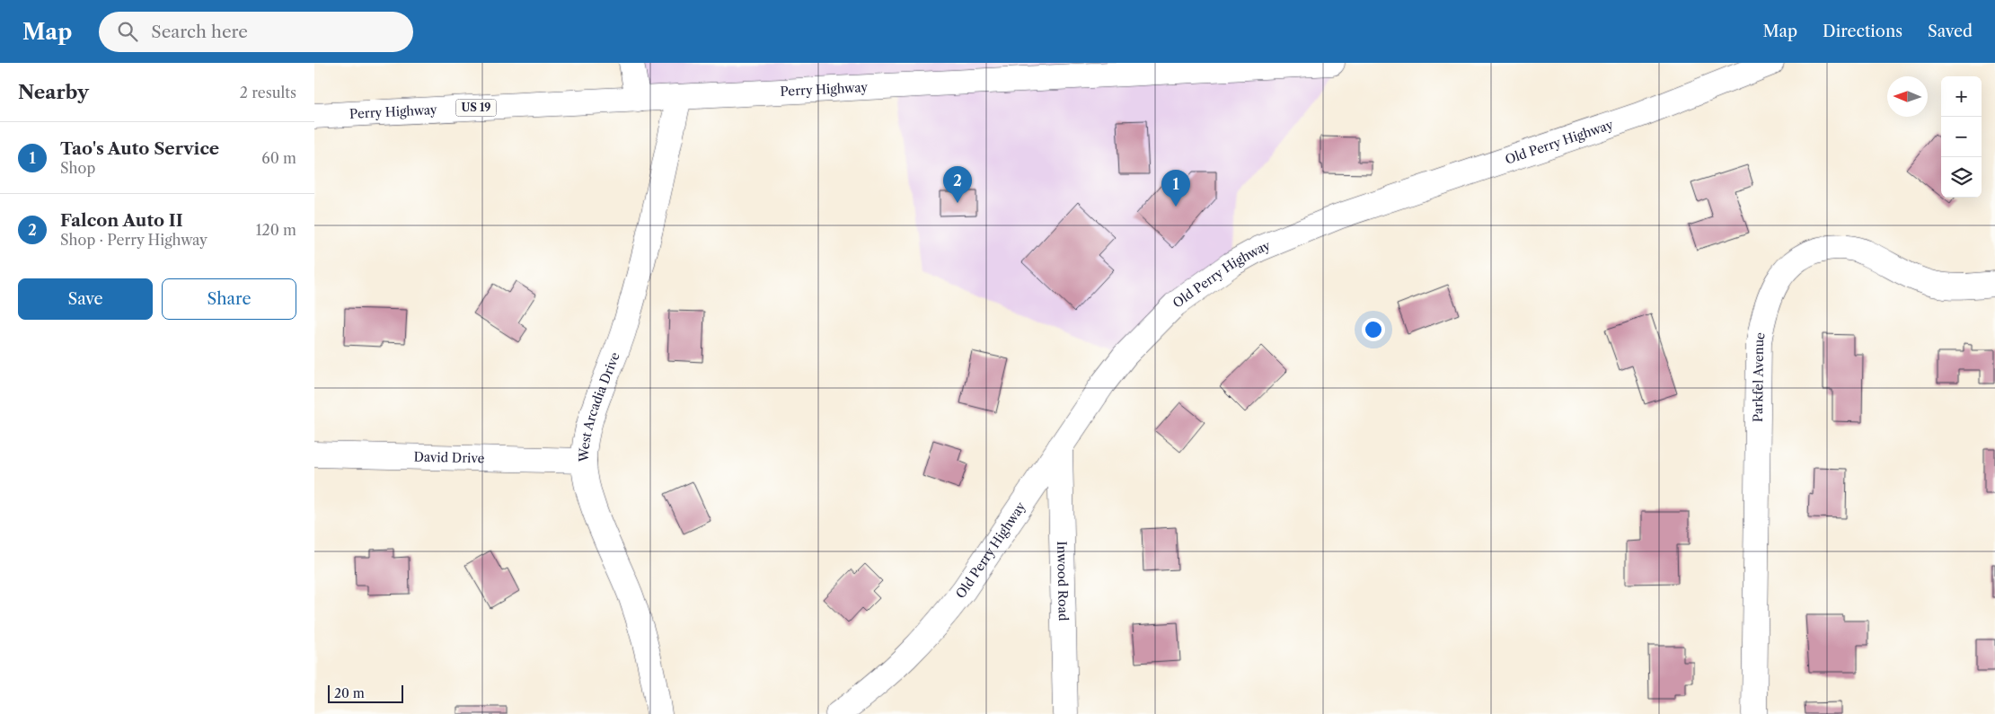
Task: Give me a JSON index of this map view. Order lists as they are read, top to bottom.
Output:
{
  "streets": {
    "street": [
      "Perry Highway",
      "US 19",
      "Old Perry Highway",
      "Parkfel Avenue",
      "West Arcadia Drive",
      "David Drive",
      "Inwood Road"
    ]
  },
  "crossings": [
    ["Perry Highway", "West Arcadia Drive"],
    ["Old Perry Highway", "Inwood Road"],
    ["West Arcadia Drive", "David Drive"]
  ],
  "scale_bar": "20 m",
  "north": "left",
  "page": {
    "header": "Map",
    "search": "Search here",
    "nav": ["Map", "Directions", "Saved"],
    "heading": ["Nearby", "2 results"],
    "map_buttons": ["+", "−"],
    "list": [
      {
        "mark": "1",
        "name": "Tao's Auto Service",
        "note": "Shop",
        "value": "60 m"
      },
      {
        "mark": "2",
        "name": "Falcon Auto II",
        "note": "Shop · Perry Highway",
        "value": "120 m"
      }
    ],
    "pins": ["2", "1"],
    "buttons": ["Save", "Share"],
    "scale": "20 m"
  }
}
